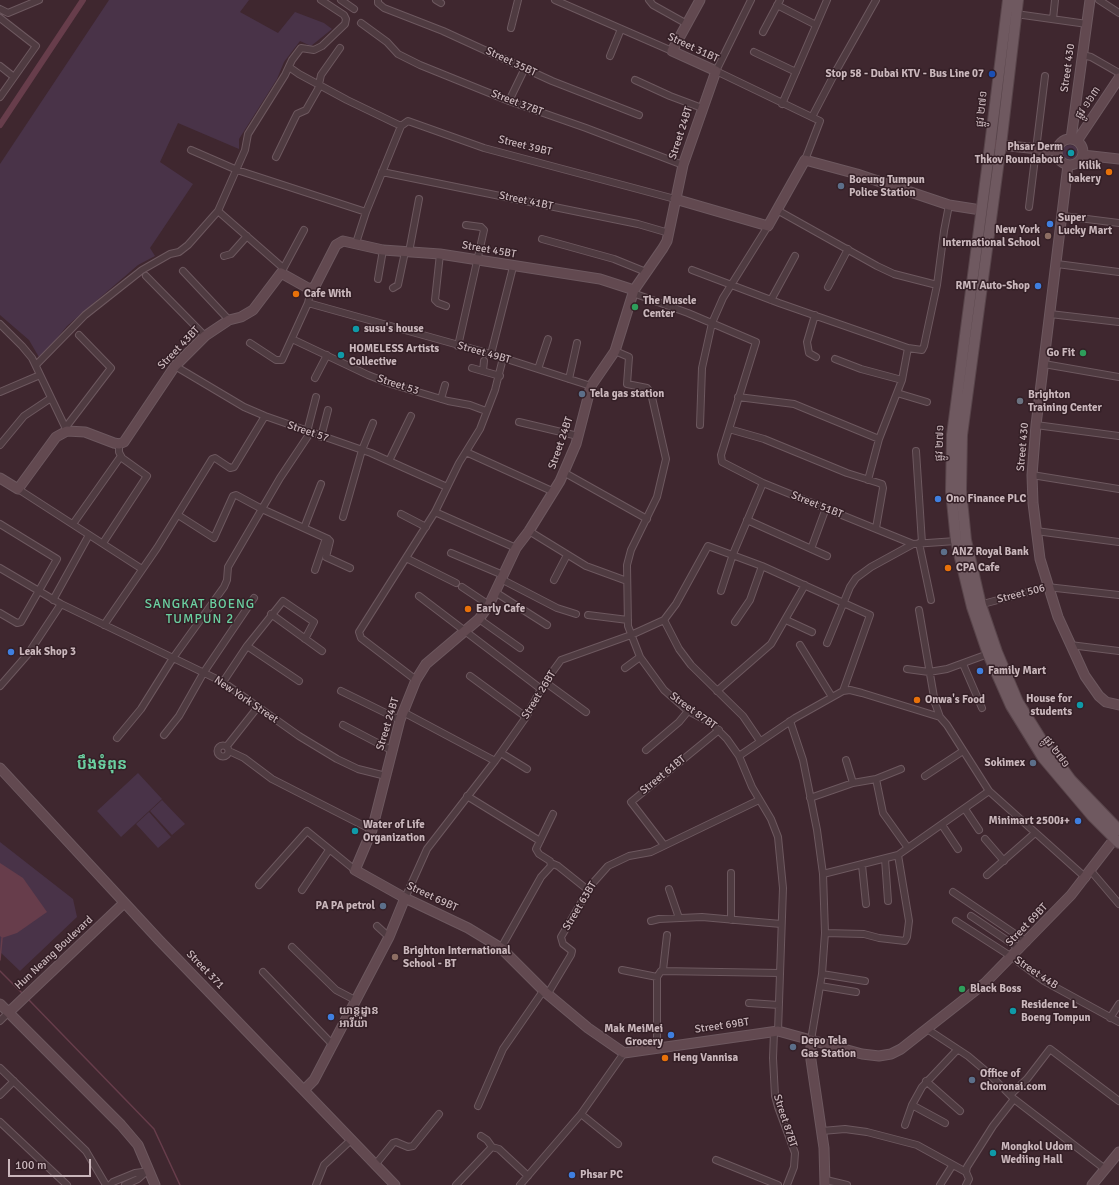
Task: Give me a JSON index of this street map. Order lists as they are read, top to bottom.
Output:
{
  "streets": {
    "main road": ["ផ្លូវ ២៧១"],
    "street": [
      "Street 31BT",
      "Street 35BT",
      "Street 430",
      "Street 37BT",
      "ផ្លូវ ១៦៣",
      "Street 24BT",
      "Street 39BT",
      "Street 41BT",
      "Street 45BT",
      "Street 43BT",
      "Street 49BT",
      "Street 53",
      "Street 57",
      "Street 51BT",
      "Street 506",
      "Street 26BT",
      "New York Street",
      "Street 87BT",
      "Street 61BT",
      "Street 69BT",
      "Street 63BT",
      "Hun Neang Boulevard",
      "Street 371",
      "Street 44B"
    ]
  },
  "crossings": [
    ["Street 31BT", "Street 24BT"],
    ["Street 430", "ផ្លូវ ១៦៣"],
    ["Street 430", "Street 506"],
    ["Street 37BT", "Street 24BT"],
    ["ផ្លូវ ២៧១", "Street 506"],
    ["ផ្លូវ ២៧១", "Street 69BT"],
    ["Street 24BT", "Street 39BT"],
    ["Street 24BT", "Street 41BT"],
    ["Street 24BT", "Street 45BT"],
    ["Street 24BT", "Street 49BT"],
    ["Street 24BT", "New York Street"],
    ["Street 24BT", "Street 87BT"],
    ["Street 24BT", "Street 69BT"],
    ["Street 43BT", "Street 57"],
    ["Street 26BT", "Street 87BT"],
    ["Street 26BT", "Street 69BT"],
    ["Street 87BT", "Street 61BT"],
    ["Street 87BT", "Street 69BT"],
    ["Street 87BT", "Street 63BT"],
    ["Street 61BT", "Street 63BT"],
    ["Street 69BT", "Street 63BT"],
    ["Street 69BT", "Street 44B"],
    ["Hun Neang Boulevard", "Street 371"]
  ],
  "districts": ["SANGKAT BOENG TUMPUN 2", "បឹងទំពុន"],
  "places": [
    "Stop 58 - Dubai KTV - Bus Line 07",
    "Phsar Derm Thkov Roundabout",
    "Kilik bakery",
    "Boeung Tumpun Police Station",
    "Super Lucky Mart",
    "New York International School",
    "RMT Auto-Shop",
    "Cafe With",
    "The Muscle Center",
    "susu's house",
    "Go Fit",
    "HOMELESS Artists Collective",
    "Tela gas station",
    "Brighton Training Center",
    "Ono Finance PLC",
    "ANZ Royal Bank",
    "CPA Cafe",
    "Early Cafe",
    "Leak Shop 3",
    "Family Mart",
    "Onwa's Food",
    "House for students",
    "Sokimex",
    "Minimart 2500៛+",
    "Water of Life Organization",
    "PA PA petrol",
    "Brighton International School - BT",
    "Black Boss",
    "Residence L Boeng Tompun",
    "យាន្ដដ្ឋាន អារីយ៉ា",
    "Mak MeiMei Grocery",
    "Depo Tela Gas Station",
    "Heng Vannisa",
    "Office of Choronai.com",
    "Mongkol Udom Wediing Hall",
    "Phsar PC"
  ],
  "scale_bar": "100 m"
}
